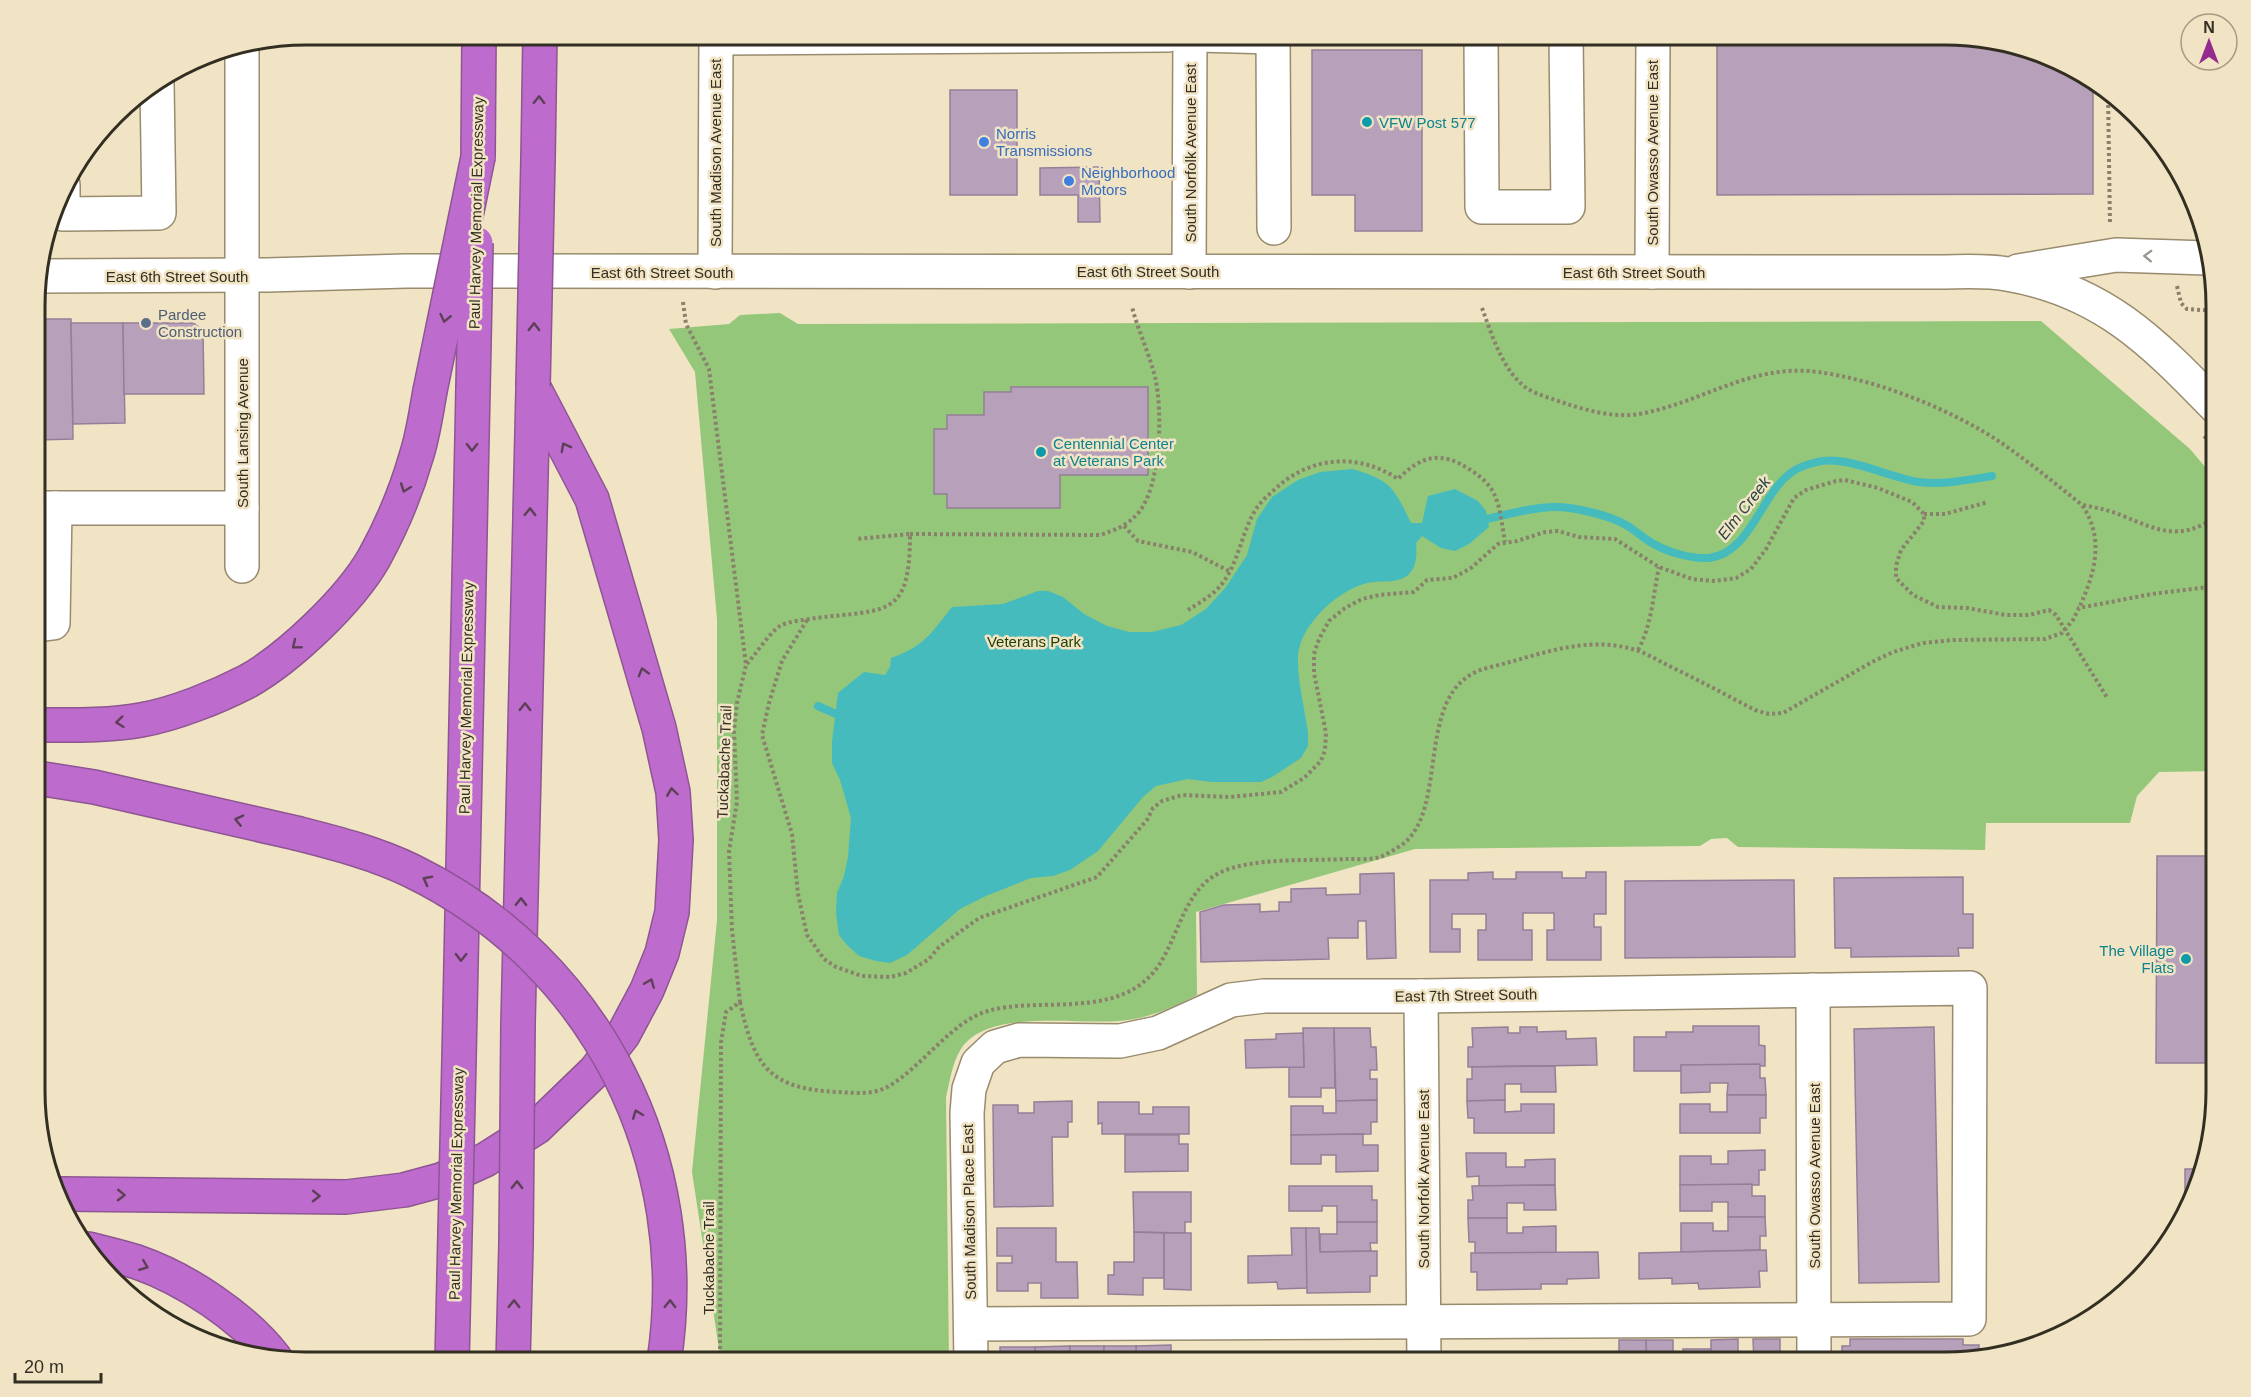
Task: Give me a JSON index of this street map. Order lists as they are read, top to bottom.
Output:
{
  "streets": {
    "highway": ["Paul Harvey Memorial Expressway"],
    "street": [
      "South Madison Avenue East",
      "South Norfolk Avenue East",
      "South Owasso Avenue East",
      "East 6th Street South",
      "South Lansing Avenue",
      "East 7th Street South",
      "South Madison Place East"
    ],
    "path": ["Tuckabache Trail"]
  },
  "crossings": [
    ["South Madison Avenue East", "East 6th Street South"],
    ["South Norfolk Avenue East", "East 6th Street South"],
    ["South Norfolk Avenue East", "East 7th Street South"],
    ["South Owasso Avenue East", "East 6th Street South"],
    ["South Owasso Avenue East", "East 7th Street South"],
    ["East 6th Street South", "South Lansing Avenue"],
    ["East 6th Street South", "Tuckabache Trail"],
    ["East 7th Street South", "South Madison Place East"]
  ],
  "water": ["Elm Creek"],
  "parks": ["Veterans Park"],
  "places": [
    "VFW Post 577",
    "Norris Transmissions",
    "Neighborhood Motors",
    "Pardee Construction",
    "Centennial Center at Veterans Park",
    "The Village Flats"
  ],
  "scale_bar": "20 m",
  "north": "top"
}
